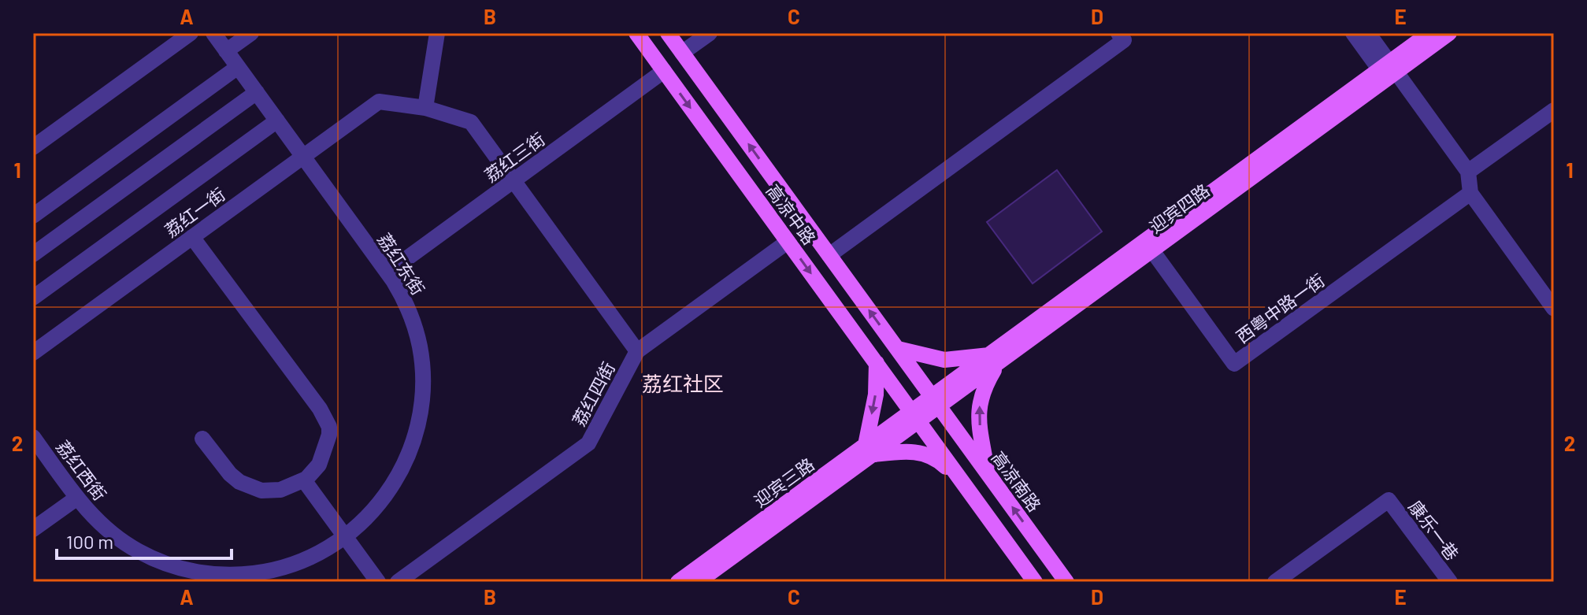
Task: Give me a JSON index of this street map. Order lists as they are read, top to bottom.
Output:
{
  "streets": {
    "main road": [
      "迎宾四路",
      "高凉中路",
      "高凉南路",
      "迎宾三路"
    ],
    "street": [
      "荔红三街",
      "荔红一街",
      "荔红东街",
      "西粤中路一街",
      "荔红四街",
      "荔红西街",
      "康乐一巷"
    ]
  },
  "crossings": [
    ["荔红三街", "高凉中路"],
    ["荔红三街", "荔红东街"],
    ["迎宾四路", "高凉中路"],
    ["迎宾四路", "西粤中路一街"],
    ["迎宾四路", "高凉南路"],
    ["迎宾四路", "迎宾三路"],
    ["荔红一街", "荔红东街"],
    ["高凉中路", "荔红四街"],
    ["高凉中路", "高凉南路"],
    ["高凉中路", "迎宾三路"],
    ["荔红东街", "荔红西街"],
    ["高凉南路", "迎宾三路"]
  ],
  "districts": ["荔红社区"],
  "scale_bar": "100 m",
  "grid": {
    "columns": [
      "A",
      "B",
      "C",
      "D",
      "E"
    ],
    "rows": ["1", "2"]
  }
}
